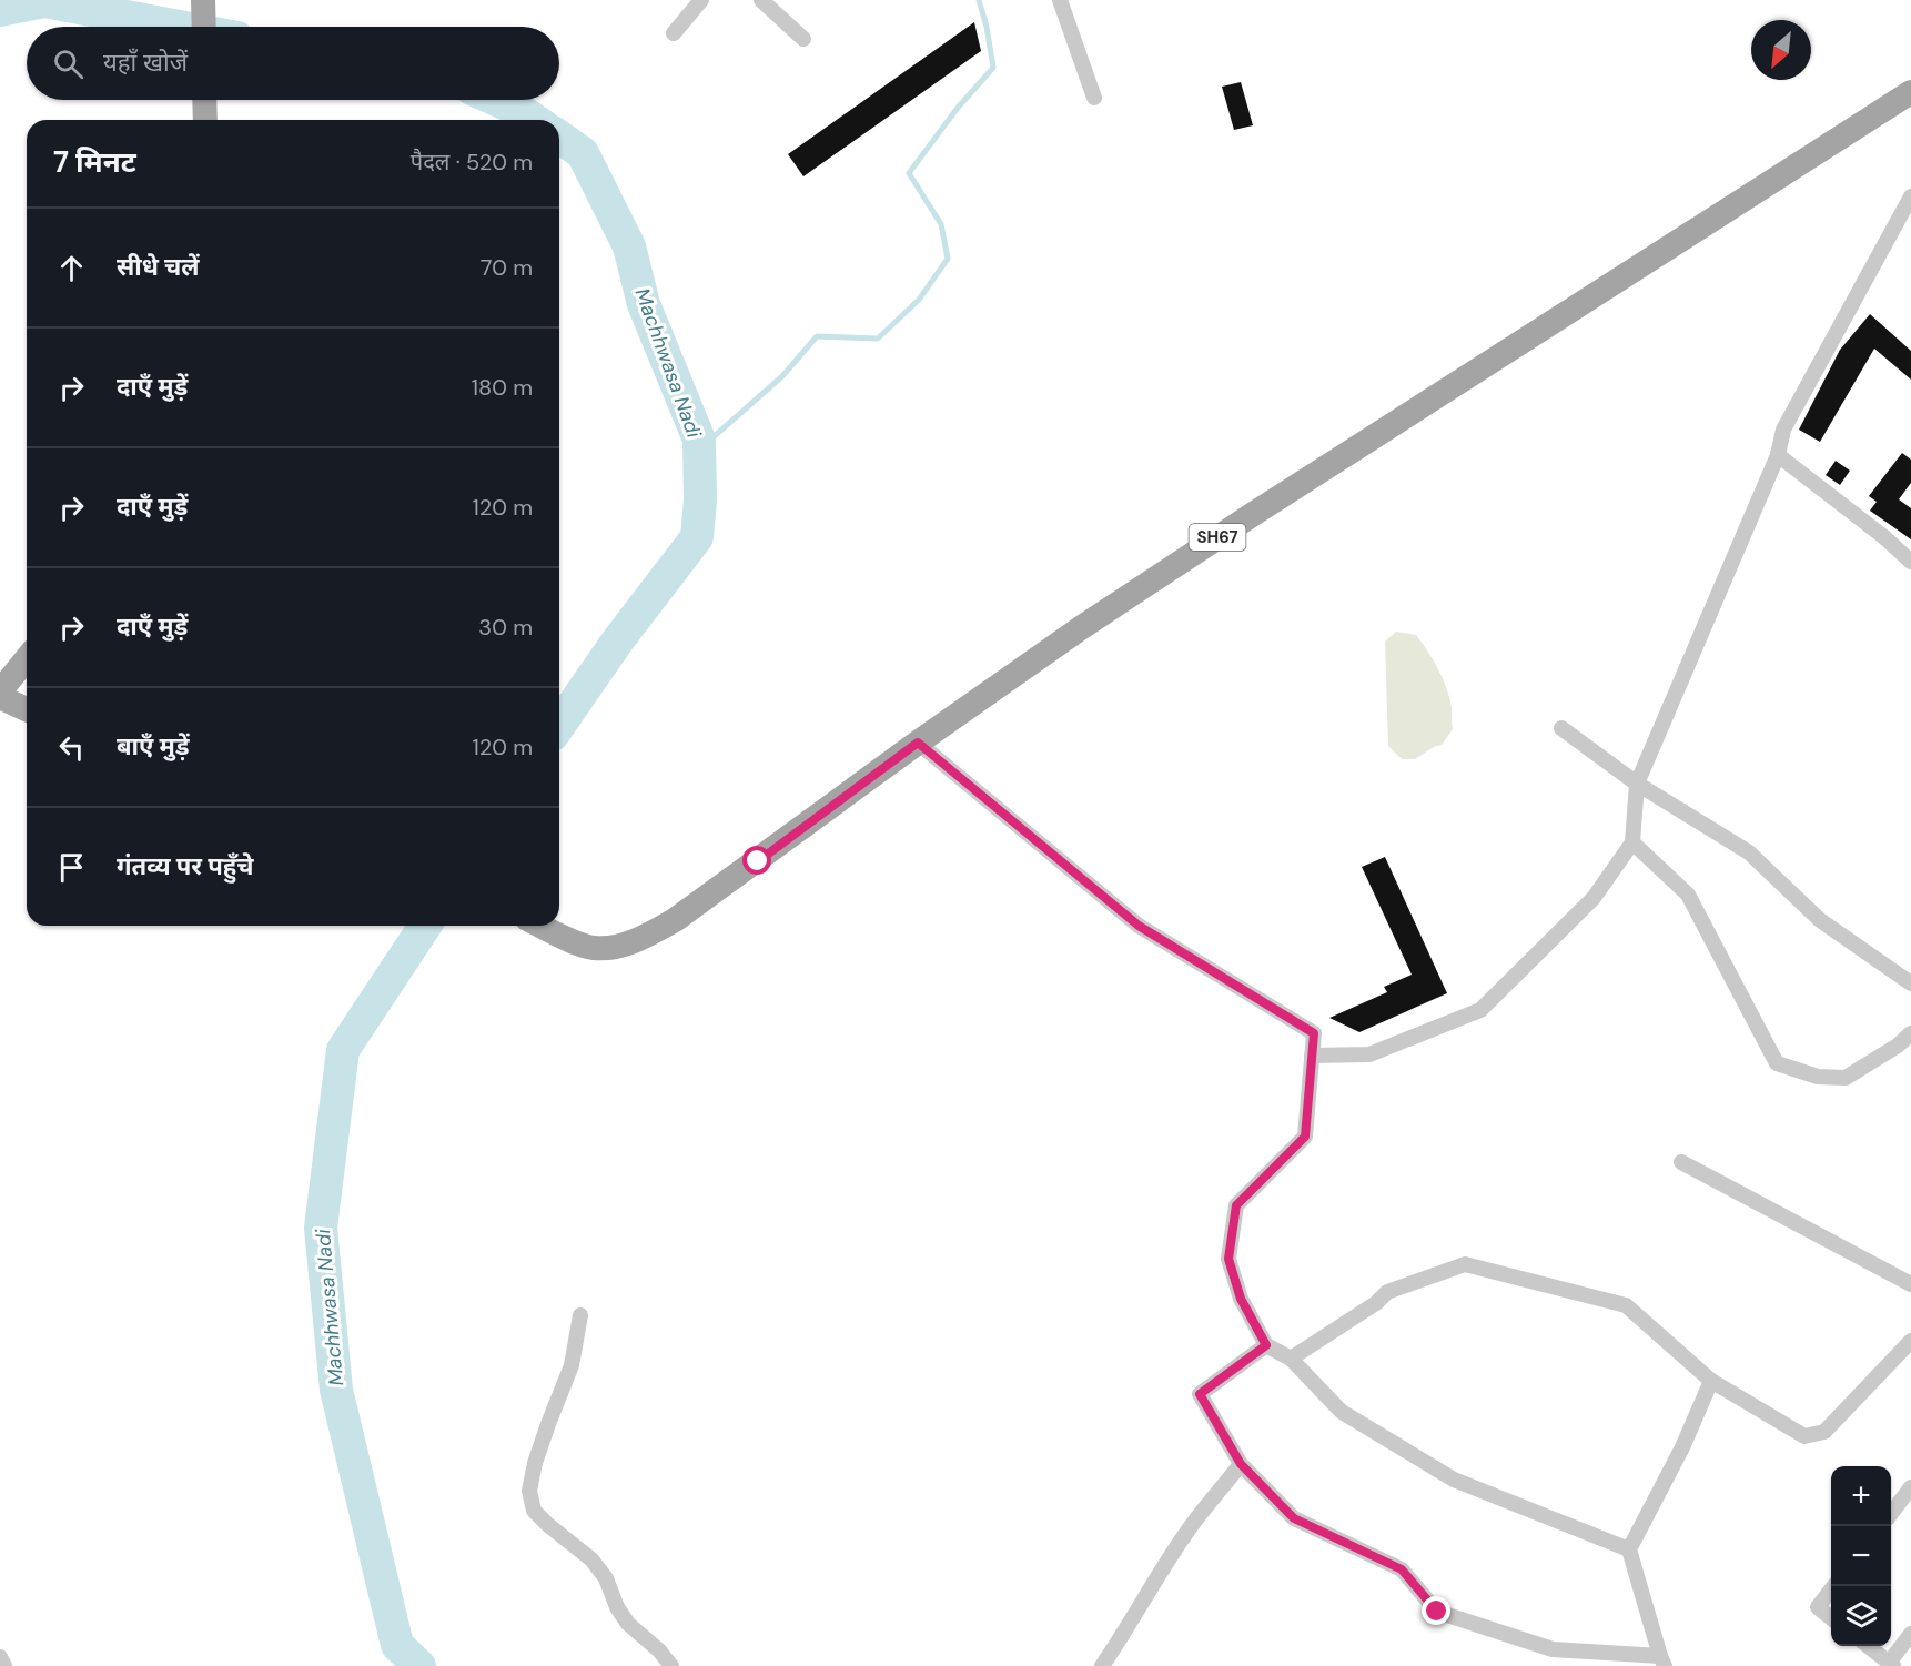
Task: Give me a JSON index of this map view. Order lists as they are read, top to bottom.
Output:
{
  "streets": {
    "main road": ["SH67"]
  },
  "water": ["Machhwasa Nadi"],
  "north": "bottom left",
  "page": {
    "search": "यहाँ खोजें",
    "heading": ["7 मिनट", "पैदल · 520 m"],
    "list": [
      ["सीधे चलें", "70 m"],
      ["दाएँ मुड़ें", "180 m"],
      ["दाएँ मुड़ें", "120 m"],
      ["दाएँ मुड़ें", "30 m"],
      ["बाएँ मुड़ें", "120 m"],
      "गंतव्य पर पहुँचे"
    ],
    "map_buttons": ["+", "−"]
  }
}
